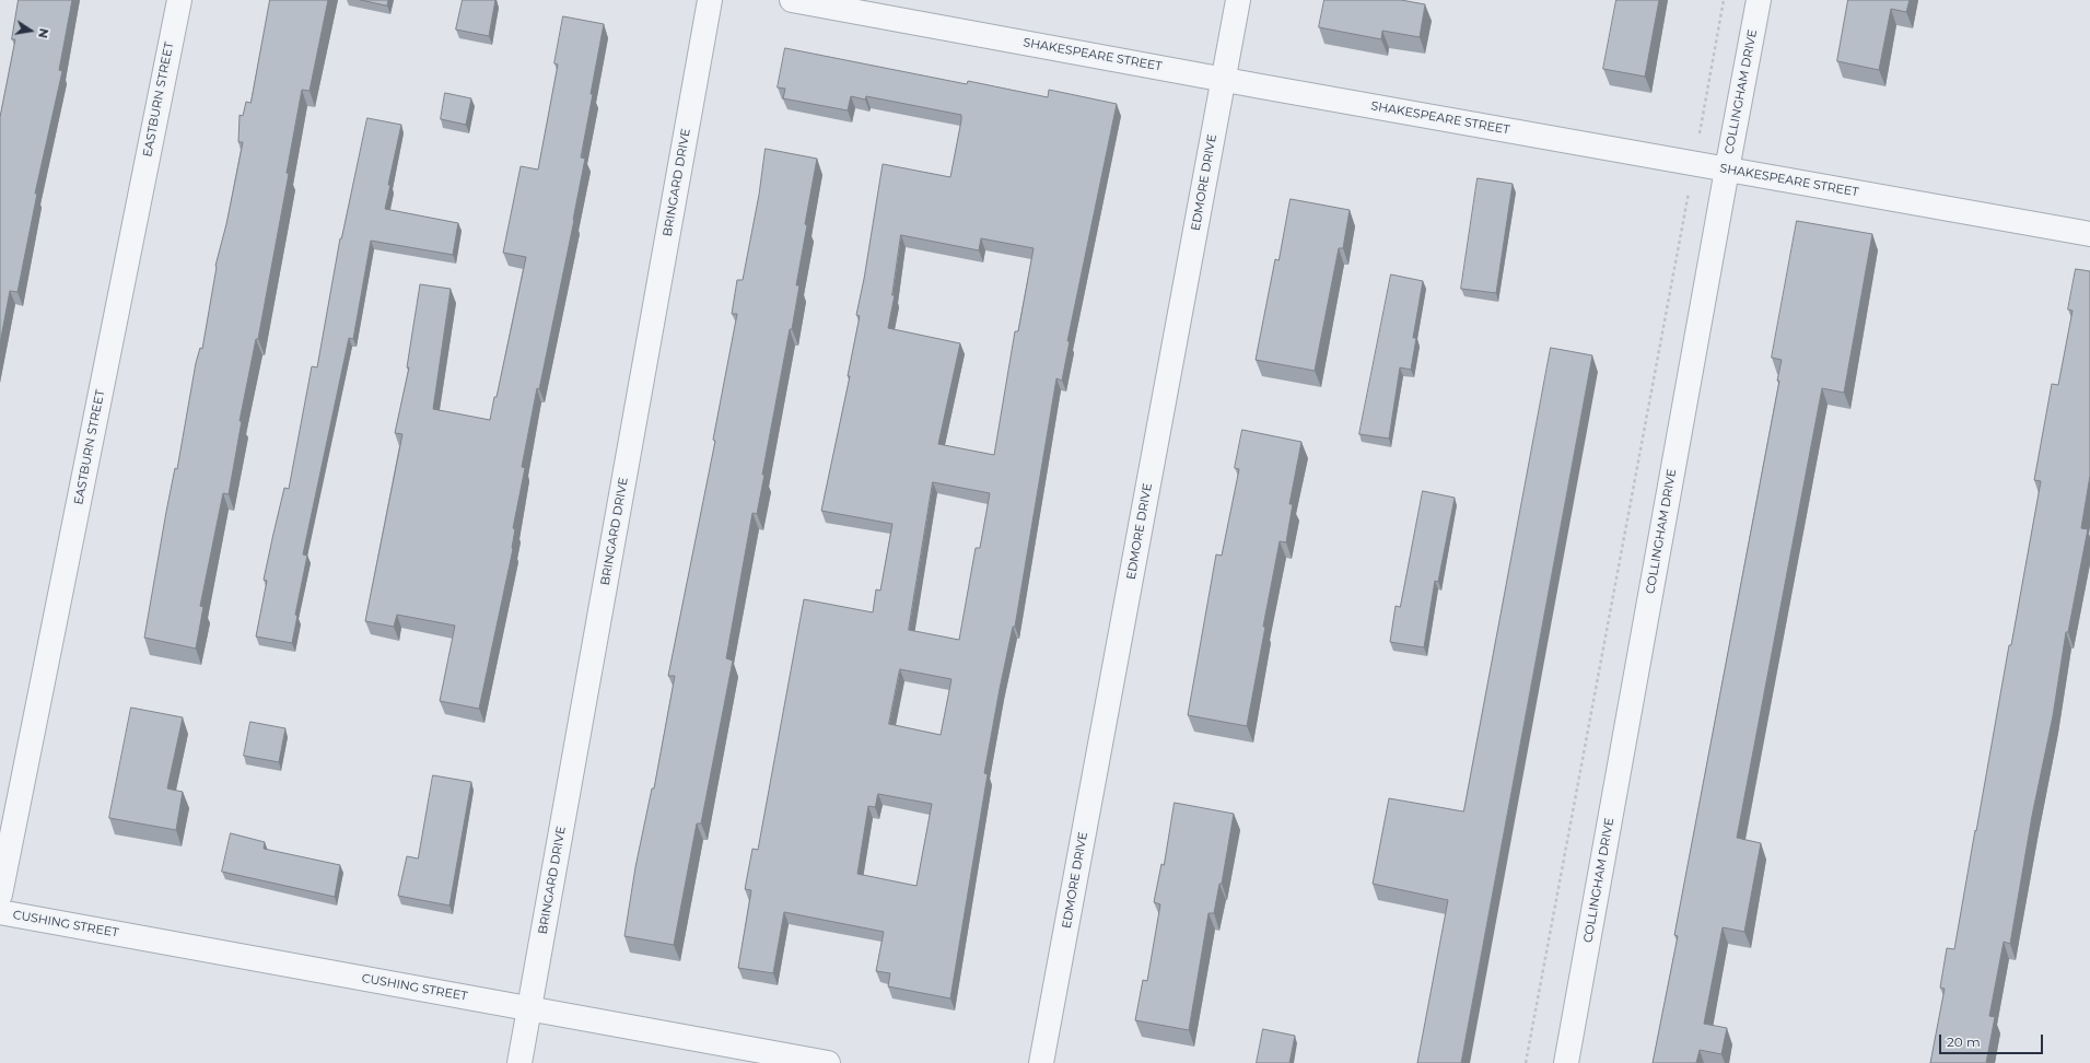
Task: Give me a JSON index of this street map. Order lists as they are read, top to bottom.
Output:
{
  "streets": {
    "street": [
      "SHAKESPEARE STREET",
      "COLLINGHAM DRIVE",
      "EASTBURN STREET",
      "BRINGARD DRIVE",
      "EDMORE DRIVE",
      "CUSHING STREET"
    ]
  },
  "crossings": [
    ["SHAKESPEARE STREET", "COLLINGHAM DRIVE"],
    ["SHAKESPEARE STREET", "EDMORE DRIVE"],
    ["BRINGARD DRIVE", "CUSHING STREET"]
  ],
  "scale_bar": "20 m",
  "north": "right"
}
